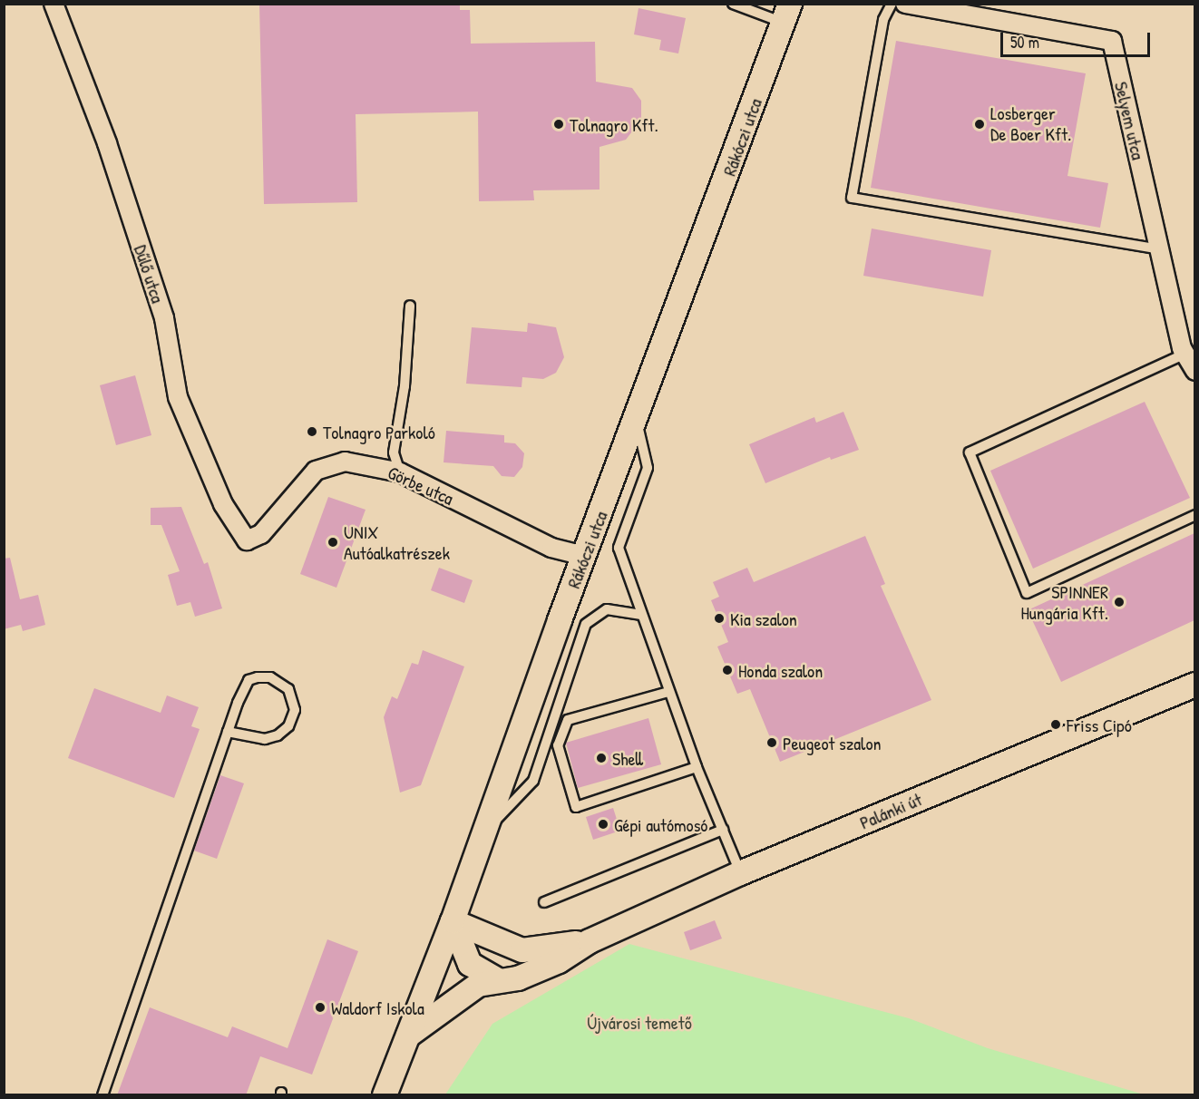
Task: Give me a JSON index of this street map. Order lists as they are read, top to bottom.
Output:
{
  "streets": {
    "street": [
      "Selyem utca",
      "Rákóczi utca",
      "Dűlő utca",
      "Görbe utca",
      "Palánki út"
    ]
  },
  "crossings": [
    ["Rákóczi utca", "Görbe utca"],
    ["Rákóczi utca", "Palánki út"],
    ["Dűlő utca", "Görbe utca"]
  ],
  "parks": ["Újvárosi temető"],
  "places": [
    "Tolnagro Kft.",
    "Losberger De Boer Kft.",
    "Tolnagro Parkoló",
    "UNIX Autóalkatrészek",
    "SPINNER Hungária Kft.",
    "Kia szalon",
    "Honda szalon",
    "Friss Cipó",
    "Peugeot szalon",
    "Shell",
    "Gépi autómosó",
    "Waldorf Iskola"
  ],
  "scale_bar": "50 m"
}
